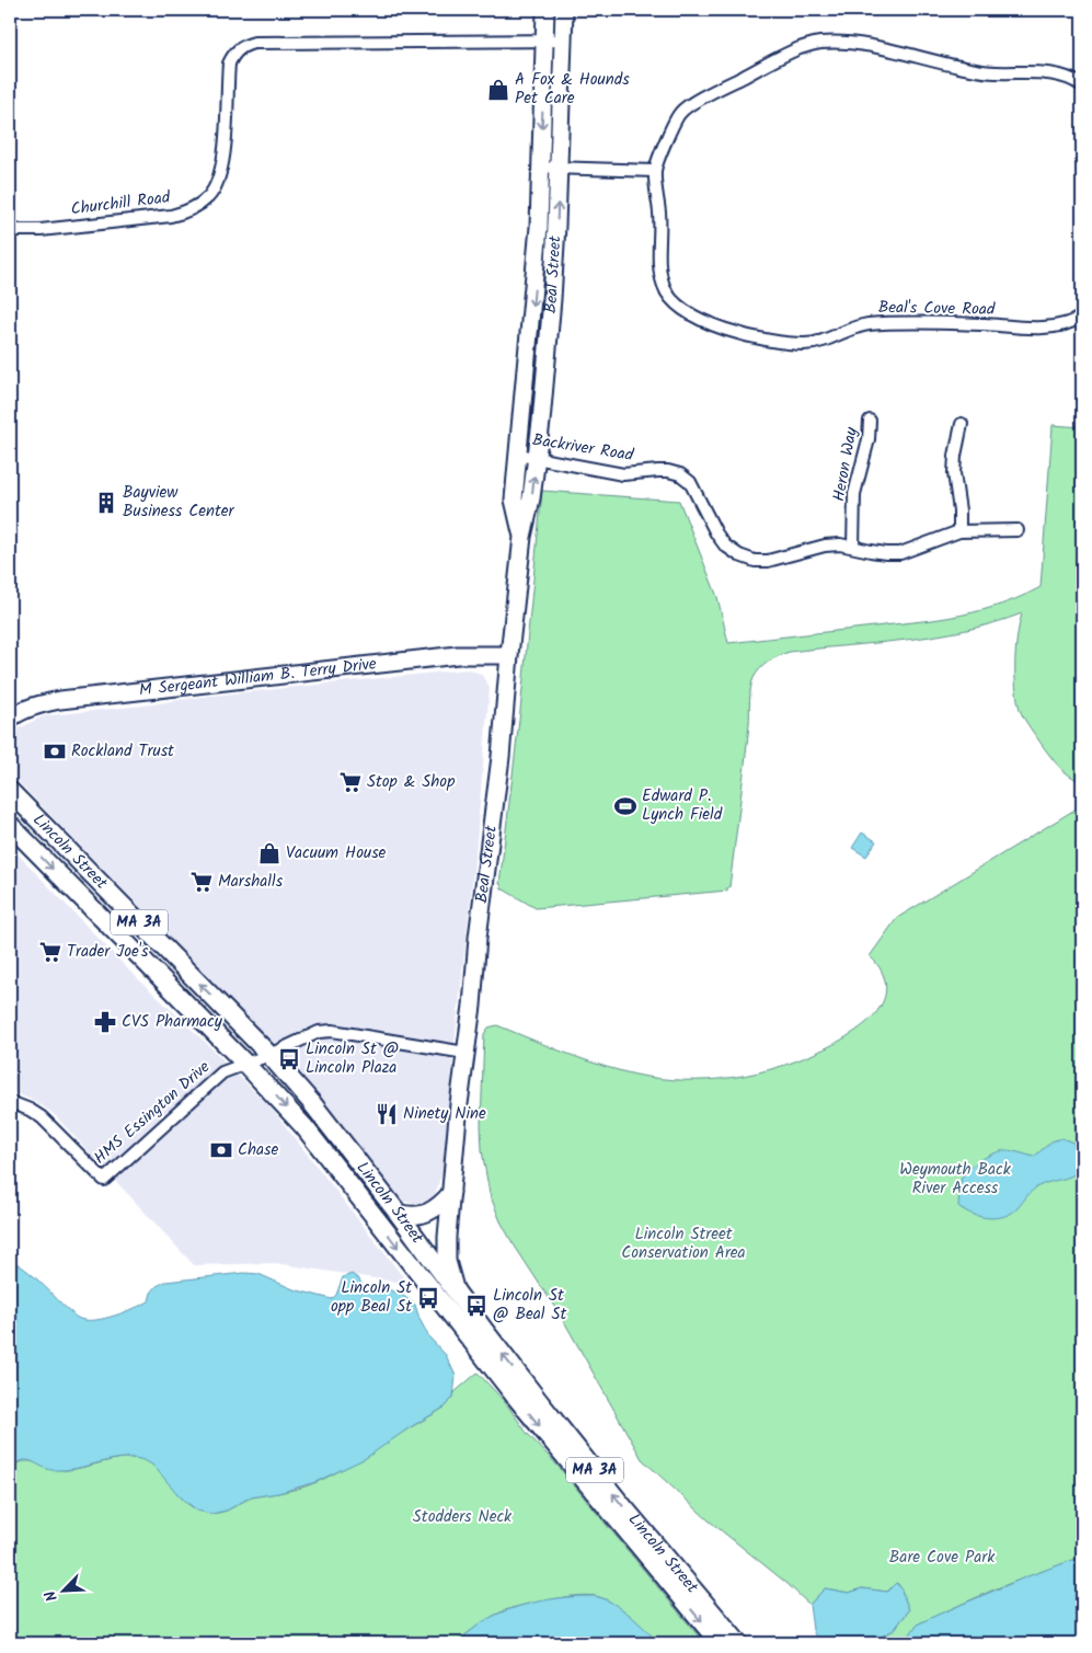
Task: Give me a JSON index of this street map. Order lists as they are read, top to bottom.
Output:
{
  "streets": {
    "main road": ["Lincoln Street", "MA 3A"],
    "street": [
      "Churchill Road",
      "Beal Street",
      "Beal's Cove Road",
      "Backriver Road",
      "Heron Way",
      "M Sergeant William B. Terry Drive",
      "HMS Essington Drive"
    ]
  },
  "crossings": [
    ["Churchill Road", "Beal Street"],
    ["Beal Street", "Backriver Road"],
    ["Beal Street", "M Sergeant William B. Terry Drive"],
    ["Beal Street", "Lincoln Street"],
    ["Beal Street", "HMS Essington Drive"],
    ["Backriver Road", "Heron Way"],
    ["Lincoln Street", "HMS Essington Drive"]
  ],
  "parks": [
    "Weymouth Back River Access",
    "Lincoln Street Conservation Area",
    "Stodders Neck",
    "Bare Cove Park"
  ],
  "places": {
    "shop": ["A Fox & Hounds Pet Care", "Vacuum House"],
    "building": ["Bayview Business Center"],
    "bank": ["Rockland Trust", "Chase"],
    "supermarket": ["Stop & Shop", "Marshalls", "Trader Joe's"],
    "sports": ["Edward P. Lynch Field"],
    "pharmacy": ["CVS Pharmacy"],
    "bus stop": ["Lincoln St @ Lincoln Plaza", "Lincoln St opp Beal St", "Lincoln St @ Beal St"],
    "restaurant": ["Ninety Nine"]
  },
  "north": "bottom left"
}
